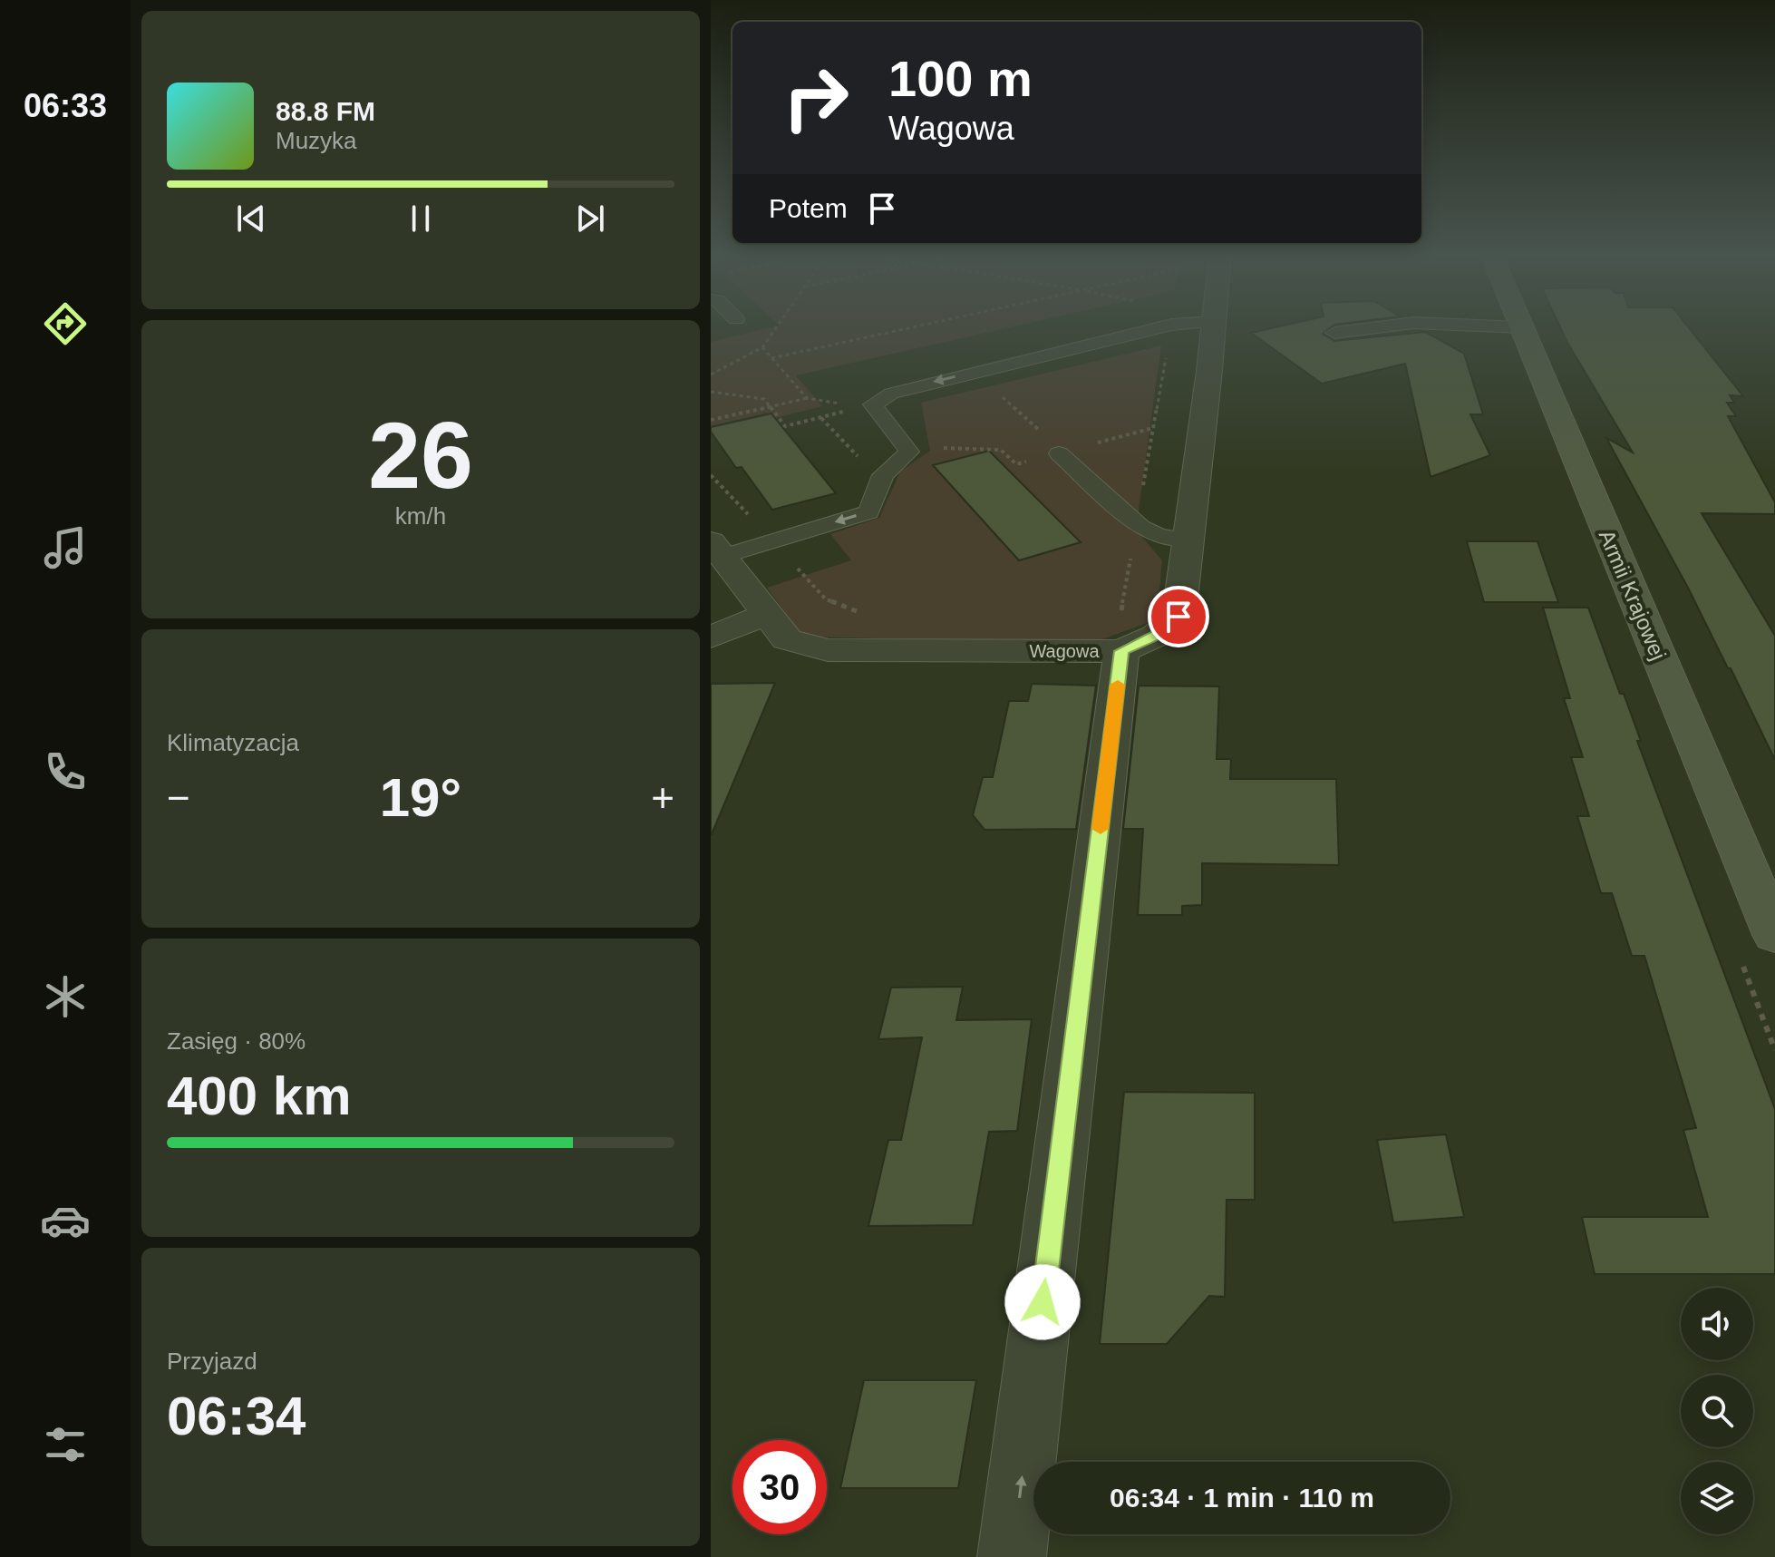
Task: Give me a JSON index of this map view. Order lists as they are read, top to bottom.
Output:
{
  "streets": {
    "street": ["Armii Krajowej", "Wagowa"]
  },
  "page": {
    "tabs": "06:33",
    "turn": ["100 m", "Wagowa"],
    "song": ["88.8 FM", "Muzyka"],
    "then": "Potem",
    "tile": [
      ["26", "km/h"],
      "Klimatyzacja",
      ["Zasięg · 80%", "400 km"],
      ["Przyjazd", "06:34"]
    ],
    "heat": ["−", "19°", "+"],
    "limit": "30",
    "trip": "06:34 · 1 min · 110 m"
  }
}
